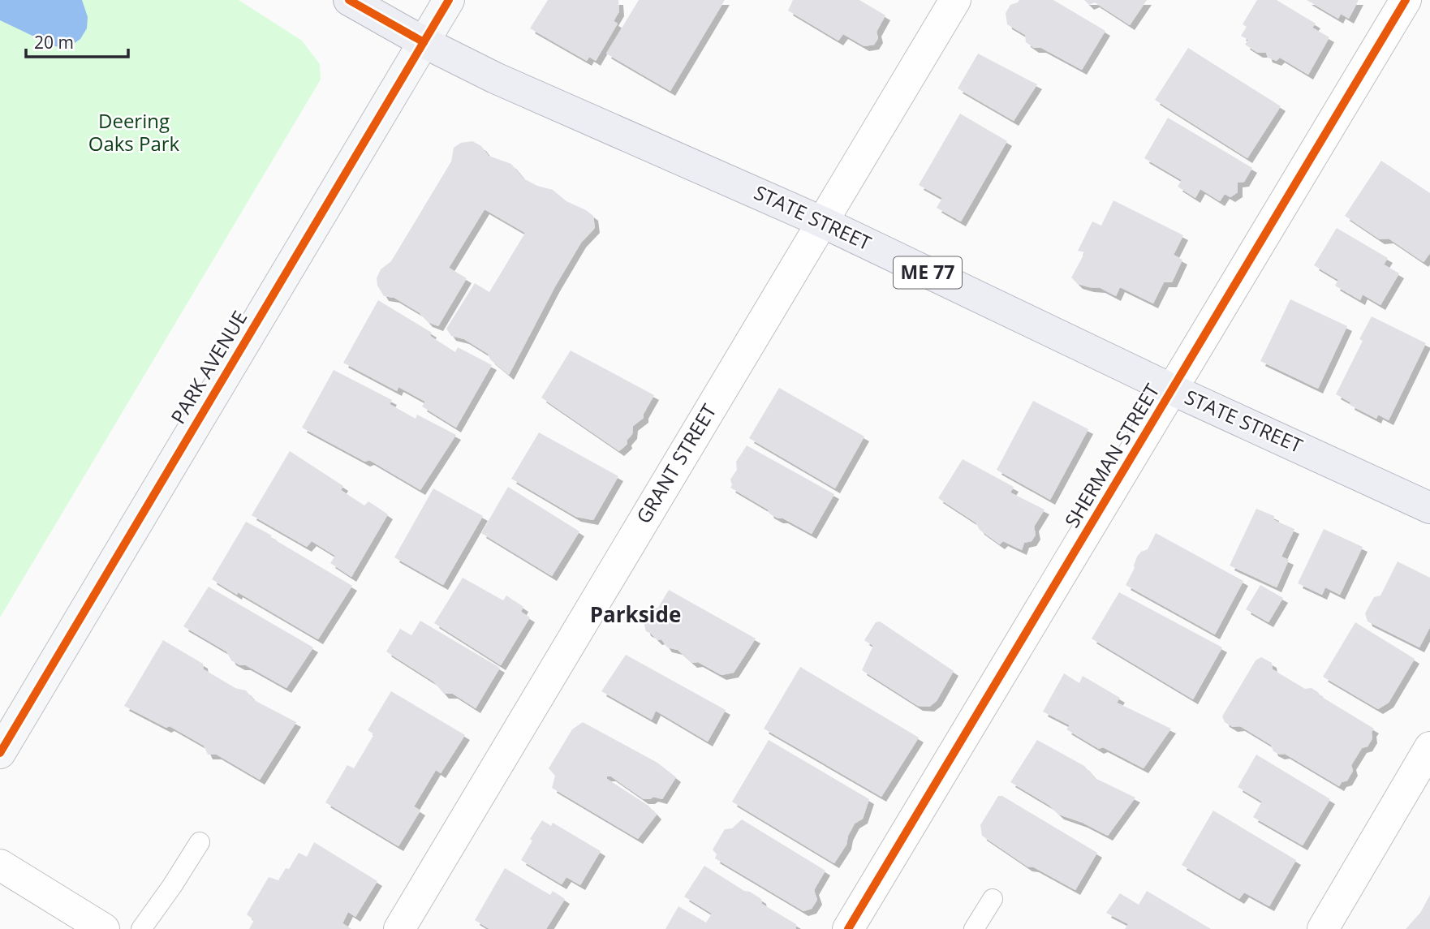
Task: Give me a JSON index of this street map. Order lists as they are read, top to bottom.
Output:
{
  "streets": {
    "main road": ["STATE STREET", "ME 77", "PARK AVENUE"],
    "street": ["SHERMAN STREET", "GRANT STREET"]
  },
  "crossings": [
    ["STATE STREET", "PARK AVENUE"],
    ["STATE STREET", "SHERMAN STREET"],
    ["STATE STREET", "GRANT STREET"]
  ],
  "districts": ["Parkside"],
  "parks": ["Deering Oaks Park"],
  "scale_bar": "20 m"
}
